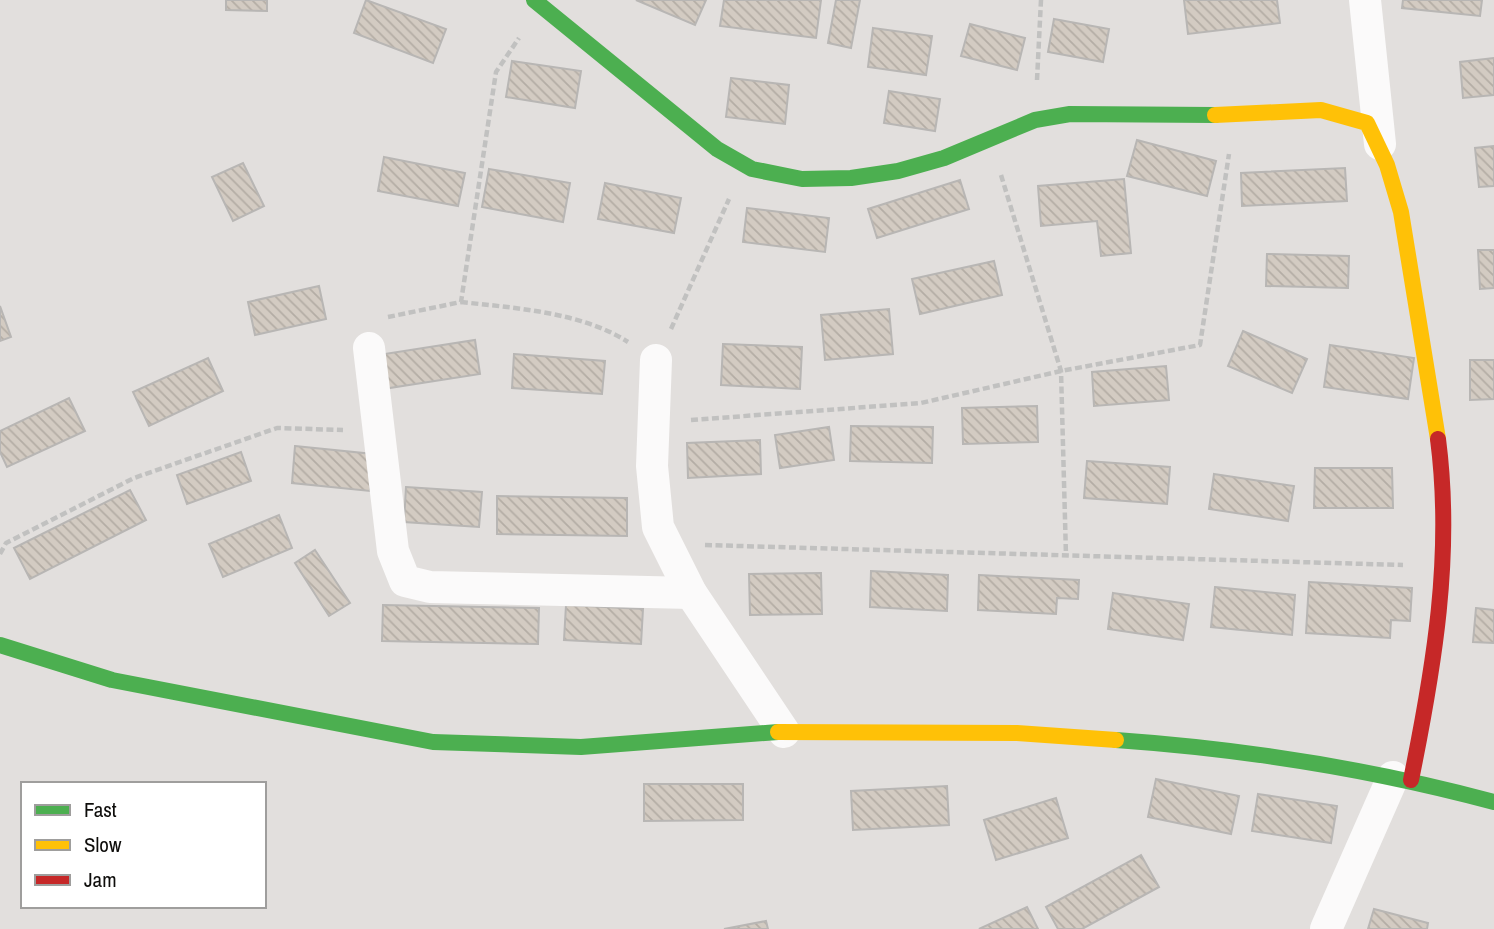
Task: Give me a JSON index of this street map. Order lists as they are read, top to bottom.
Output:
{
  "legend": ["Fast", "Slow", "Jam"]
}
